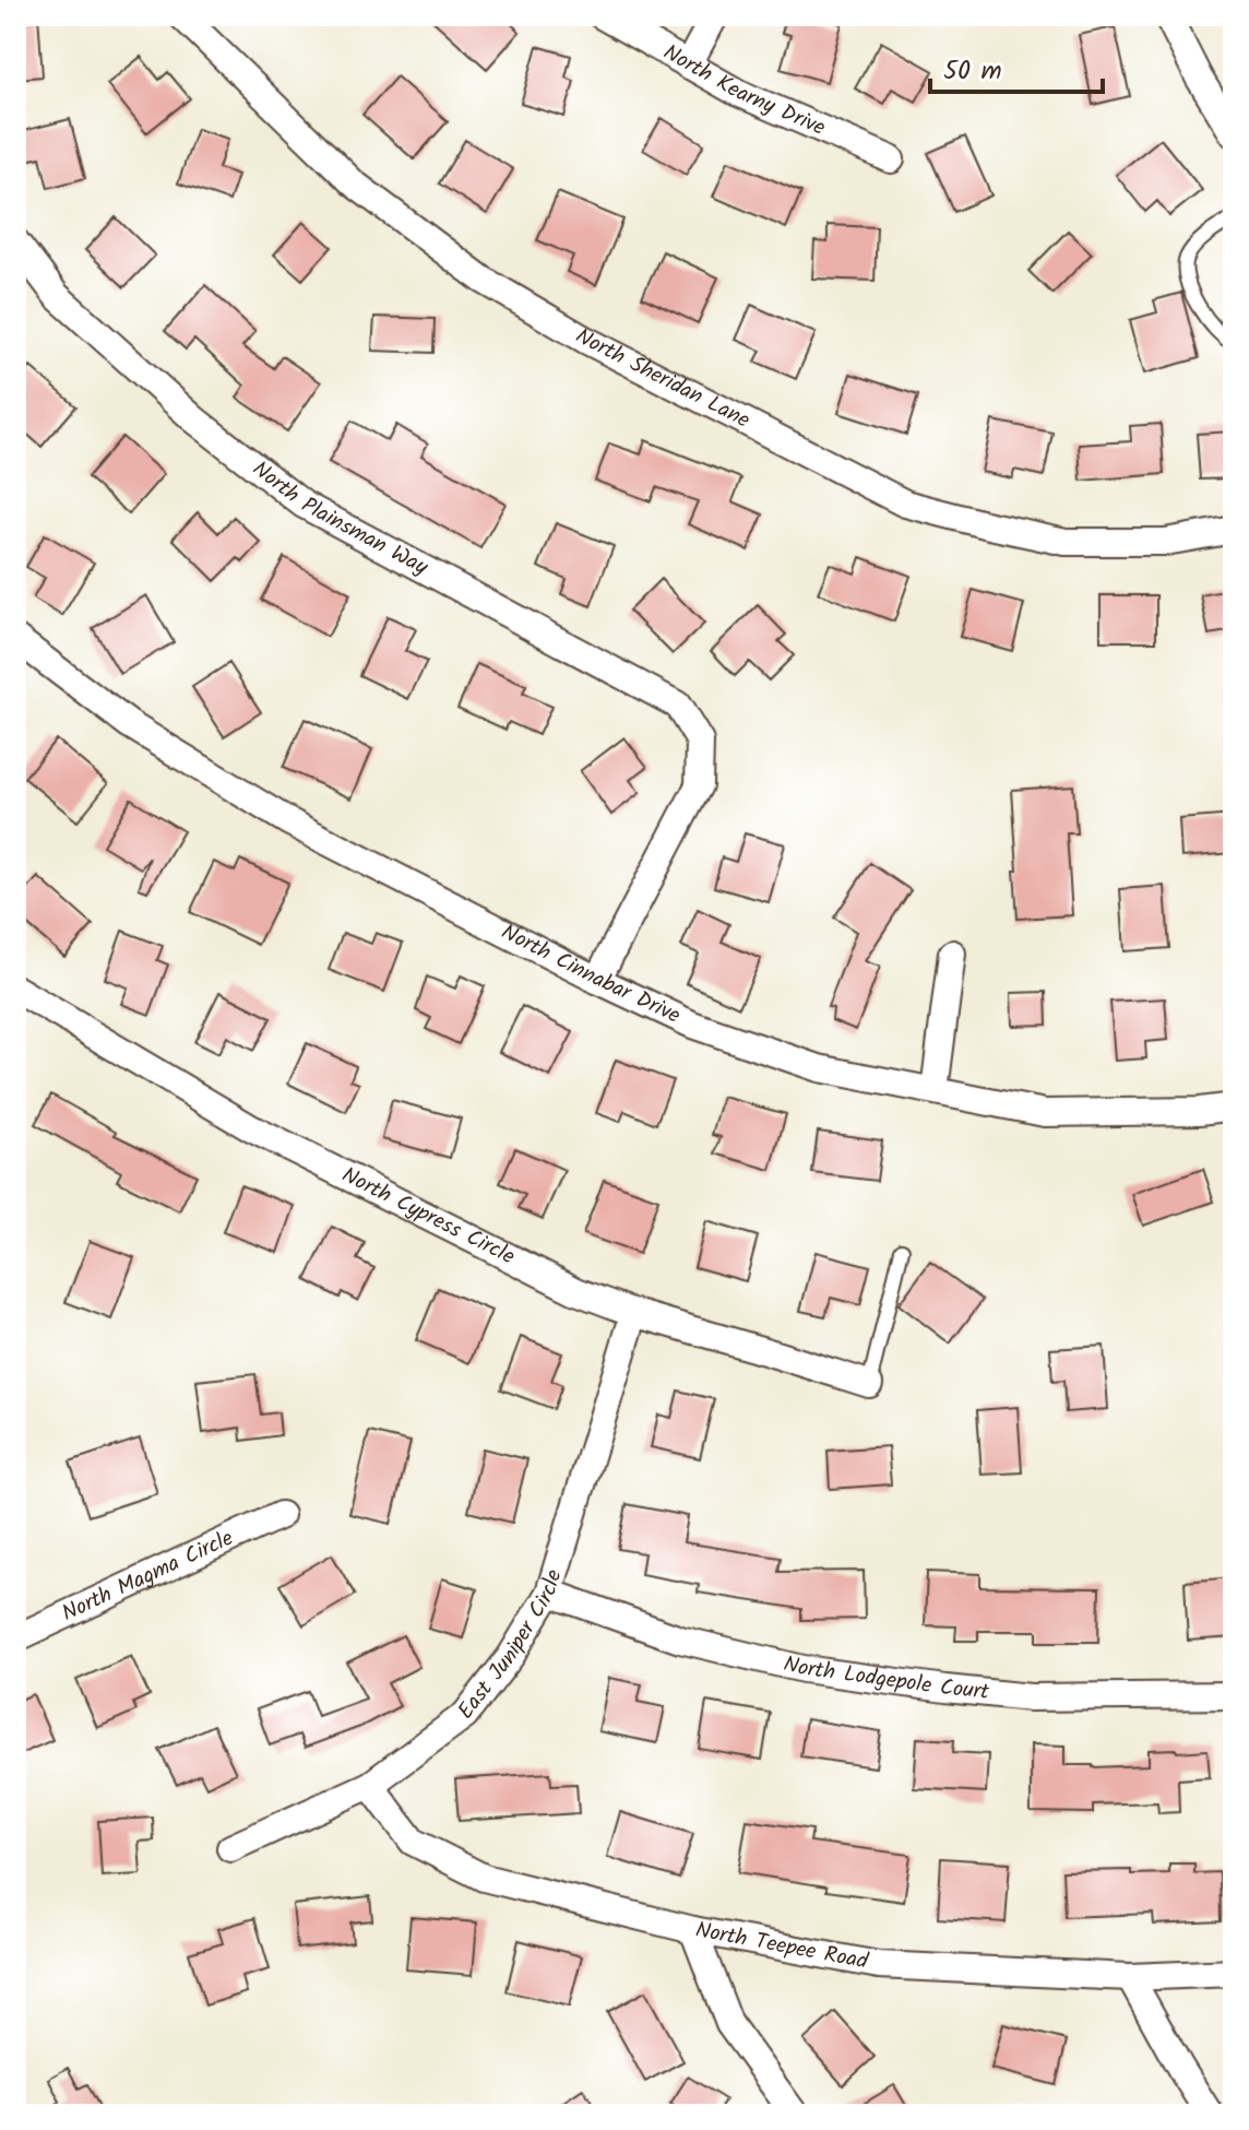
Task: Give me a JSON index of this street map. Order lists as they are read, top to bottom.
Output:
{
  "streets": {
    "street": [
      "North Kearny Drive",
      "North Sheridan Lane",
      "North Plainsman Way",
      "North Cinnabar Drive",
      "North Cypress Circle",
      "North Magma Circle",
      "East Juniper Circle",
      "North Lodgepole Court",
      "North Teepee Road"
    ]
  },
  "crossings": [
    ["North Plainsman Way", "North Cinnabar Drive"],
    ["North Cypress Circle", "East Juniper Circle"],
    ["East Juniper Circle", "North Lodgepole Court"],
    ["East Juniper Circle", "North Teepee Road"]
  ],
  "scale_bar": "50 m"
}
